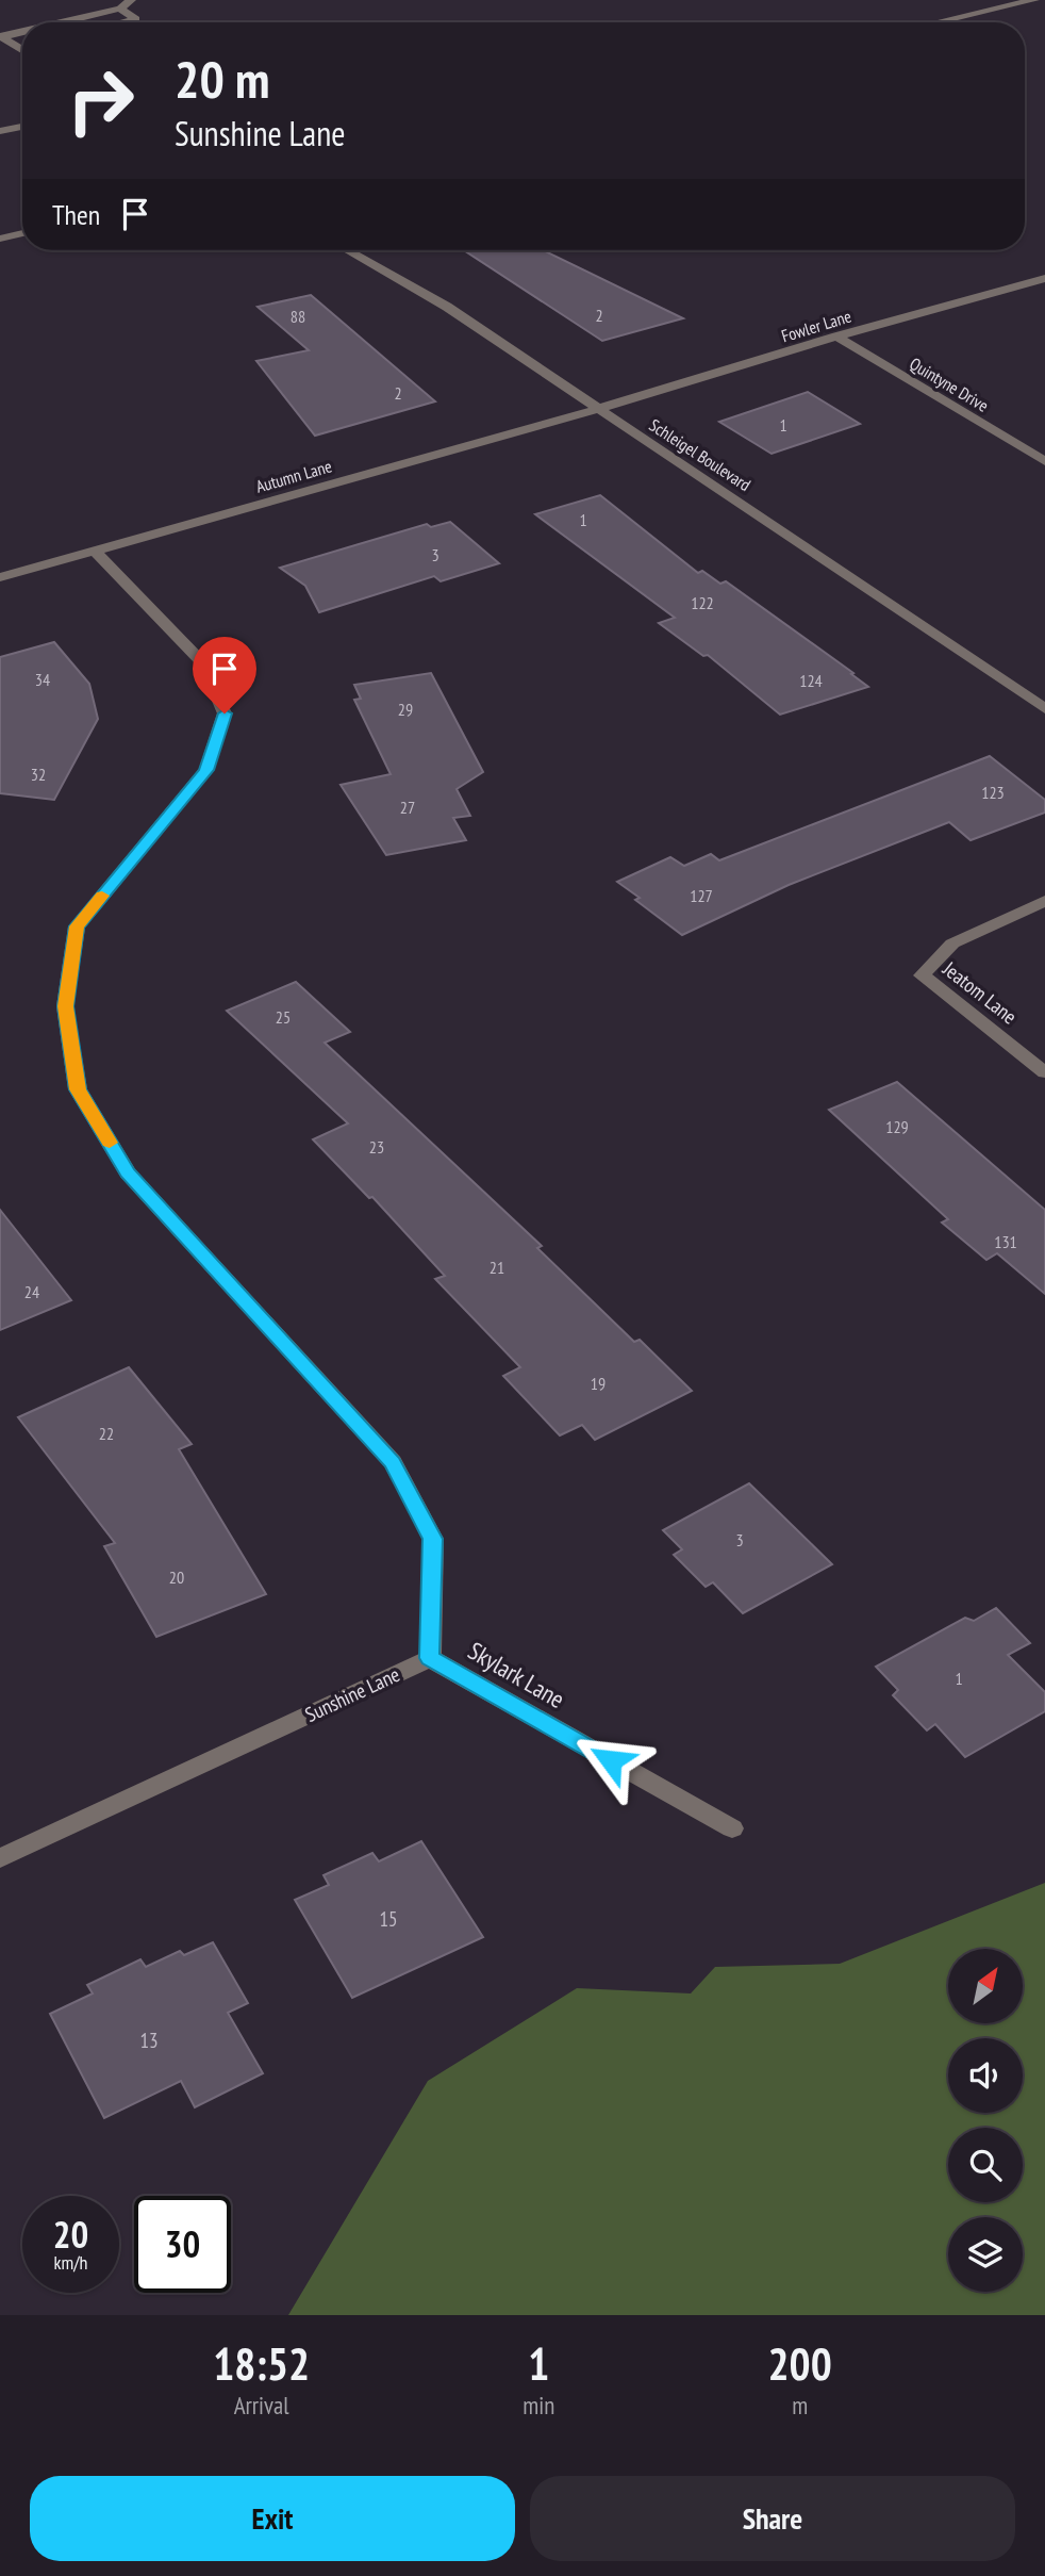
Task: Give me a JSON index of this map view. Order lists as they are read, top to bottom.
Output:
{
  "streets": {
    "street": [
      "Fowler Lane",
      "Quintyne Drive",
      "Schleigel Boulevard",
      "Autumn Lane",
      "Jeatom Lane",
      "Skylark Lane",
      "Sunshine Lane"
    ]
  },
  "crossings": [
    ["Fowler Lane", "Quintyne Drive"],
    ["Fowler Lane", "Schleigel Boulevard"],
    ["Fowler Lane", "Autumn Lane"],
    ["Schleigel Boulevard", "Autumn Lane"],
    ["Skylark Lane", "Sunshine Lane"]
  ],
  "house_numbers": [
    "2",
    "88",
    "2",
    "1",
    "1",
    "3",
    "122",
    "34",
    "124",
    "29",
    "32",
    "123",
    "27",
    "127",
    "25",
    "129",
    "23",
    "131",
    "21",
    "24",
    "19",
    "22",
    "3",
    "20",
    "1",
    "15",
    "13"
  ],
  "north": "top right",
  "page": {
    "turn": ["20 m", "Sunshine Lane"],
    "then": "Then",
    "speed": "20 km/h",
    "limit": "30",
    "eta": [
      "18:52",
      "Arrival",
      "1",
      "min",
      "200",
      "m"
    ],
    "buttons": ["Exit", "Share"]
  }
}
